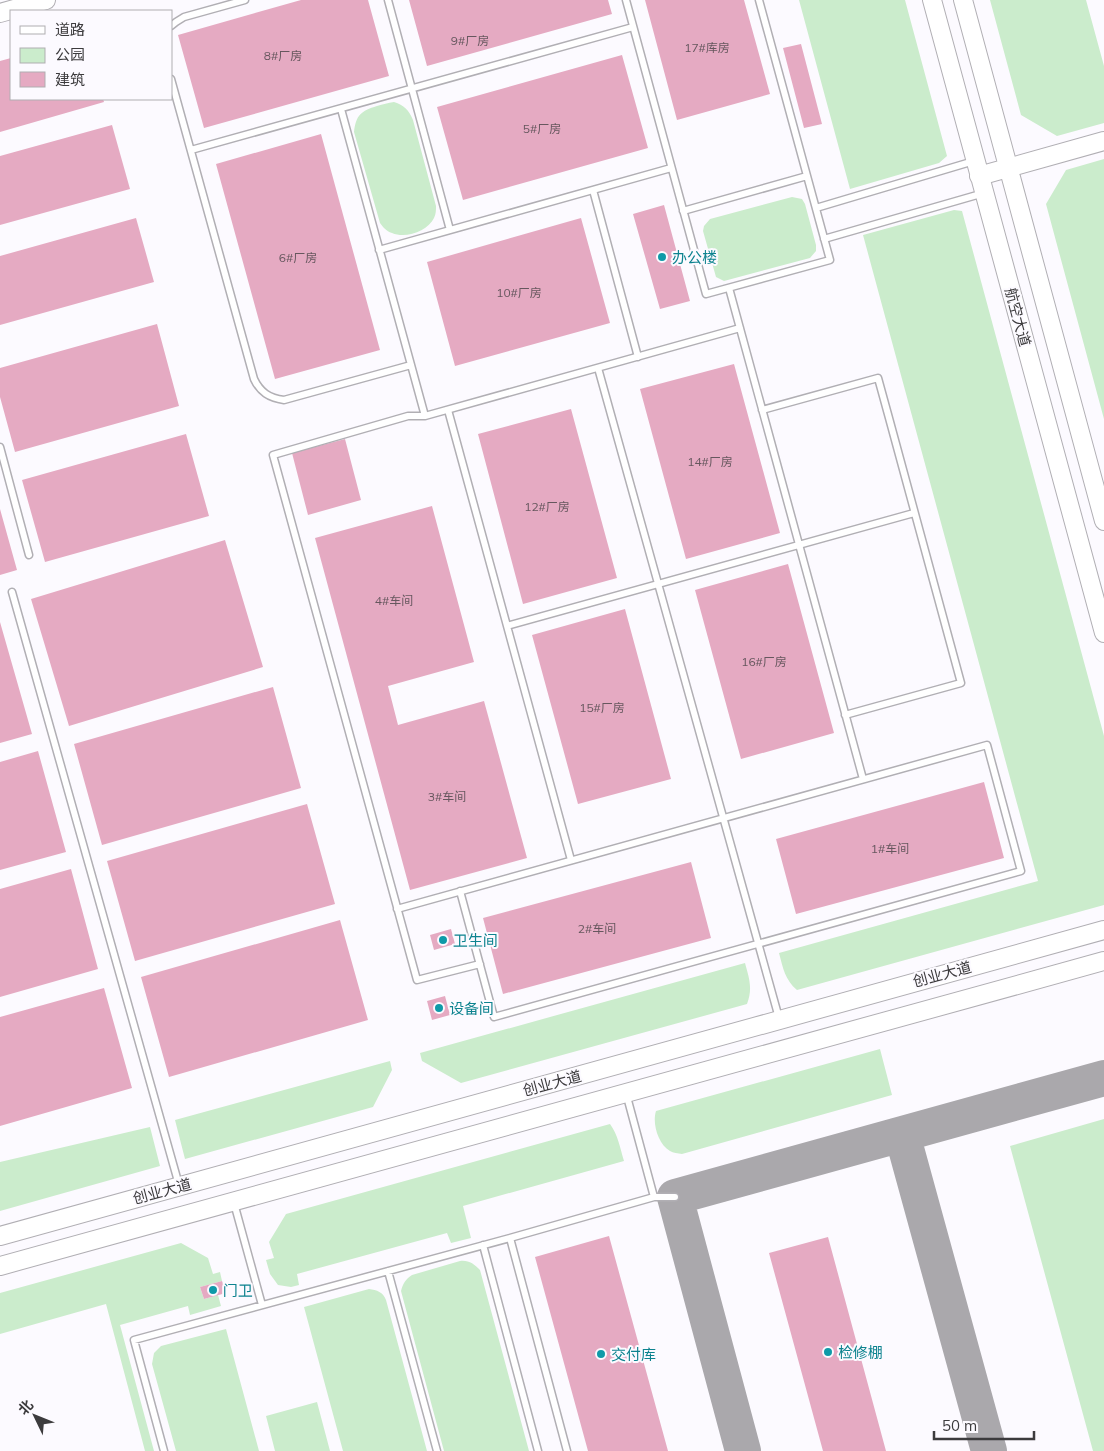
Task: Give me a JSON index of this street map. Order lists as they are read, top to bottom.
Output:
{
  "streets": {
    "main road": ["航空大道", "创业大道"]
  },
  "places": [
    "办公楼",
    "卫生间",
    "设备间",
    "门卫",
    "检修棚",
    "交付库"
  ],
  "house_numbers": [
    "9#厂房",
    "17#库房",
    "8#厂房",
    "5#厂房",
    "6#厂房",
    "10#厂房",
    "14#厂房",
    "12#厂房",
    "4#车间",
    "16#厂房",
    "15#厂房",
    "3#车间",
    "1#车间",
    "2#车间"
  ],
  "legend": ["道路", "公园", "建筑"],
  "scale_bar": "50 m",
  "north": "top left"
}
